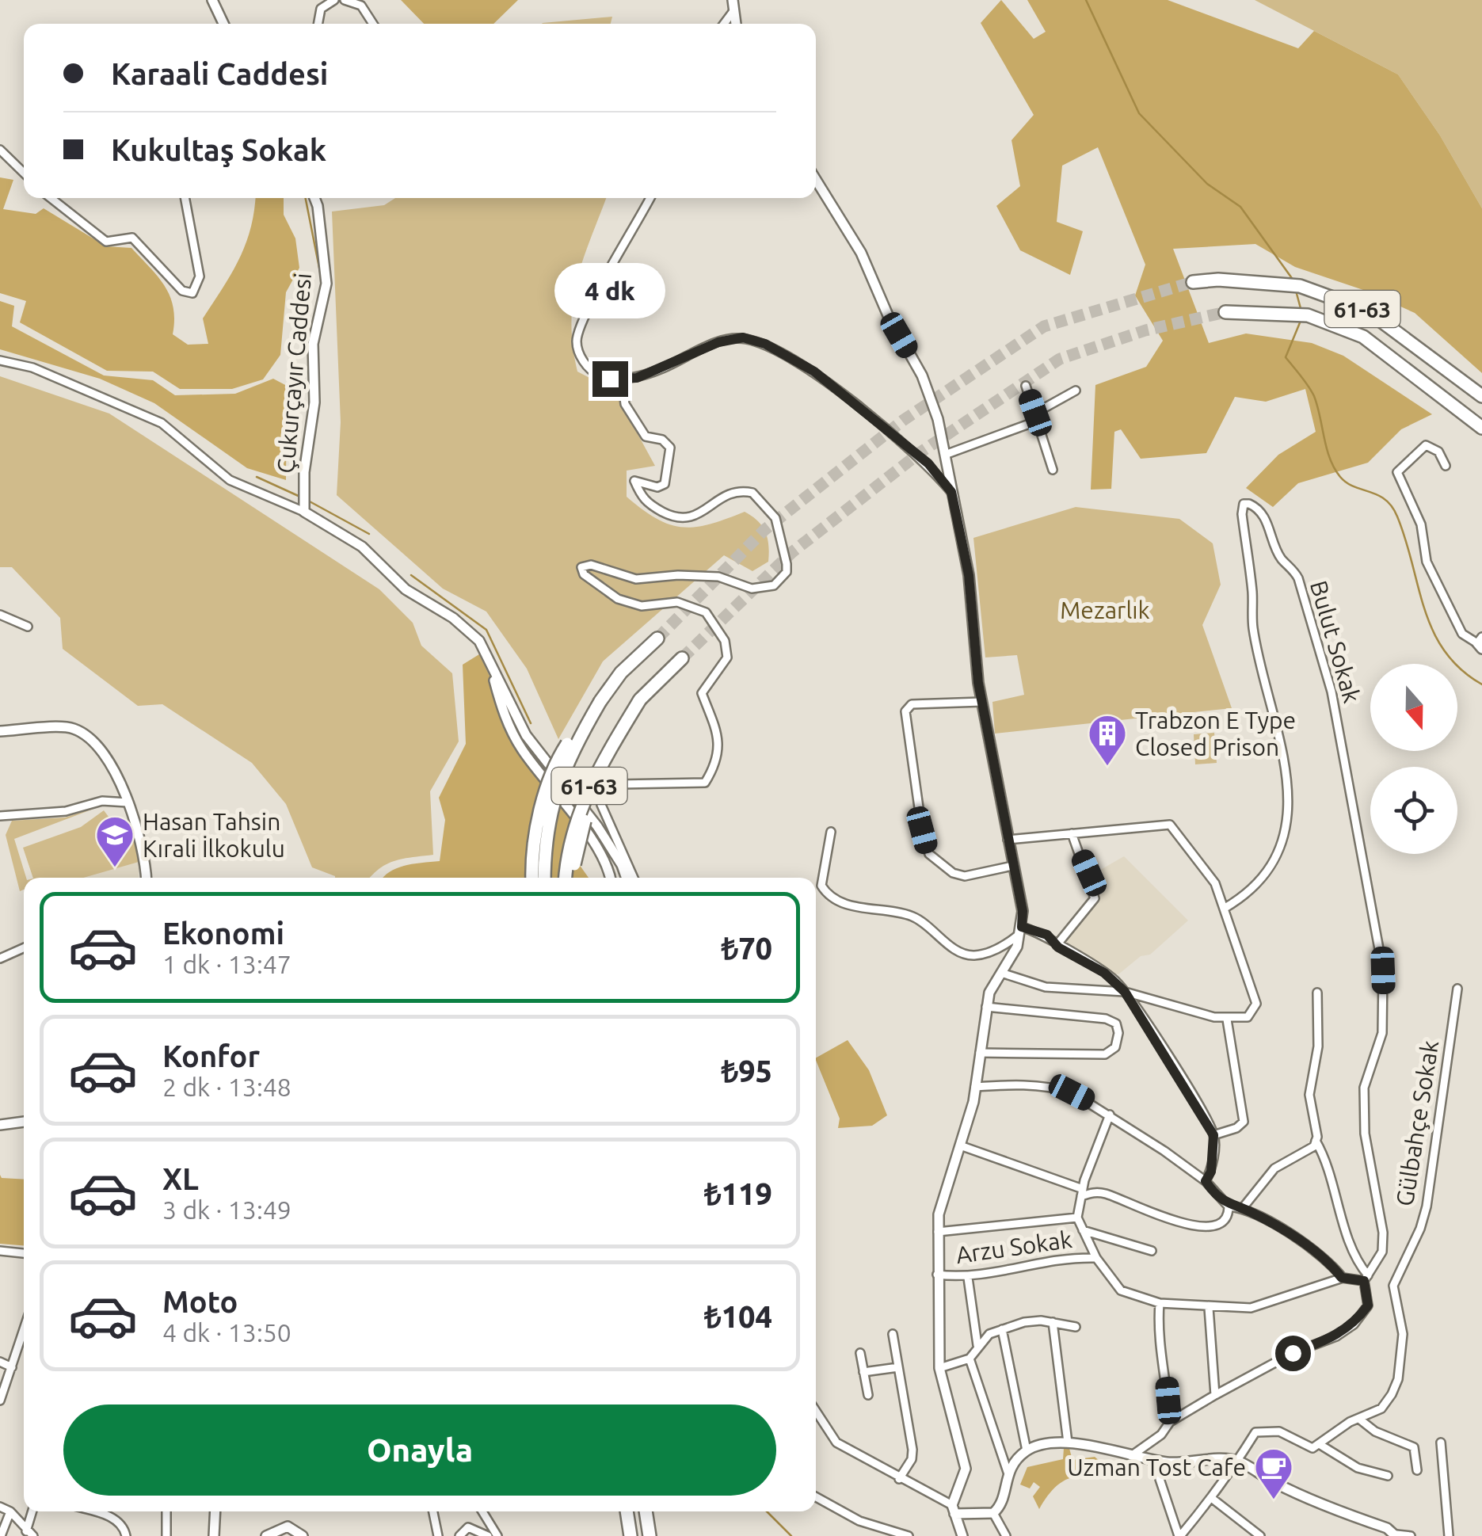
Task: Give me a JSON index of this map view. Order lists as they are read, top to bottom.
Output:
{
  "streets": {
    "main road": ["61-63"],
    "street": [
      "Çukurçayır Caddesi",
      "Bulut Sokak",
      "Gülbahçe Sokak",
      "Arzu Sokak"
    ]
  },
  "parks": ["Mezarlık"],
  "places": {
    "building": ["Trabzon E Type Closed Prison"],
    "school or university": ["Hasan Tahsin Kırali İlkokulu"],
    "cafe": ["Uzman Tost Cafe"]
  },
  "north": "bottom",
  "page": {
    "banner": ["Karaali Caddesi", "Kukultaş Sokak"],
    "bubble": "4 dk",
    "list": [
      {
        "name": "Ekonomi",
        "note": "1 dk · 13:47",
        "value": "₺70"
      },
      {
        "name": "Konfor",
        "note": "2 dk · 13:48",
        "value": "₺95"
      },
      {
        "name": "XL",
        "note": "3 dk · 13:49",
        "value": "₺119"
      },
      {
        "name": "Moto",
        "note": "4 dk · 13:50",
        "value": "₺104"
      }
    ],
    "buttons": "Onayla"
  }
}
